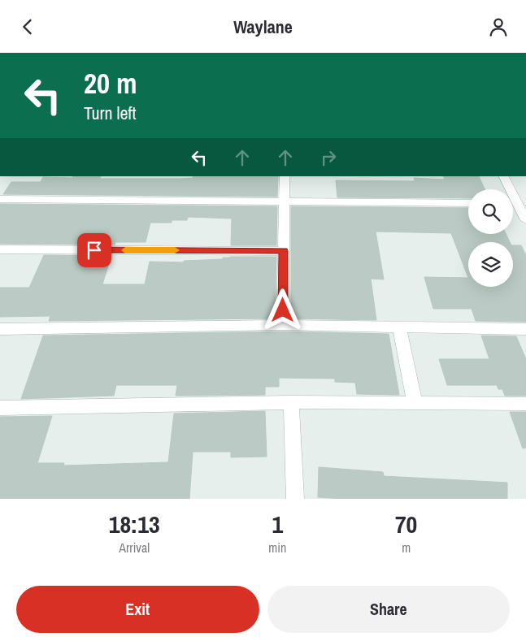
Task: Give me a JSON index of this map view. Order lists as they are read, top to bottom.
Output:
{
  "page": {
    "header": "Waylane",
    "turn": ["20 m", "Turn left"],
    "eta": [
      "18:13",
      "Arrival",
      "1",
      "min",
      "70",
      "m"
    ],
    "buttons": ["Exit", "Share"]
  }
}
